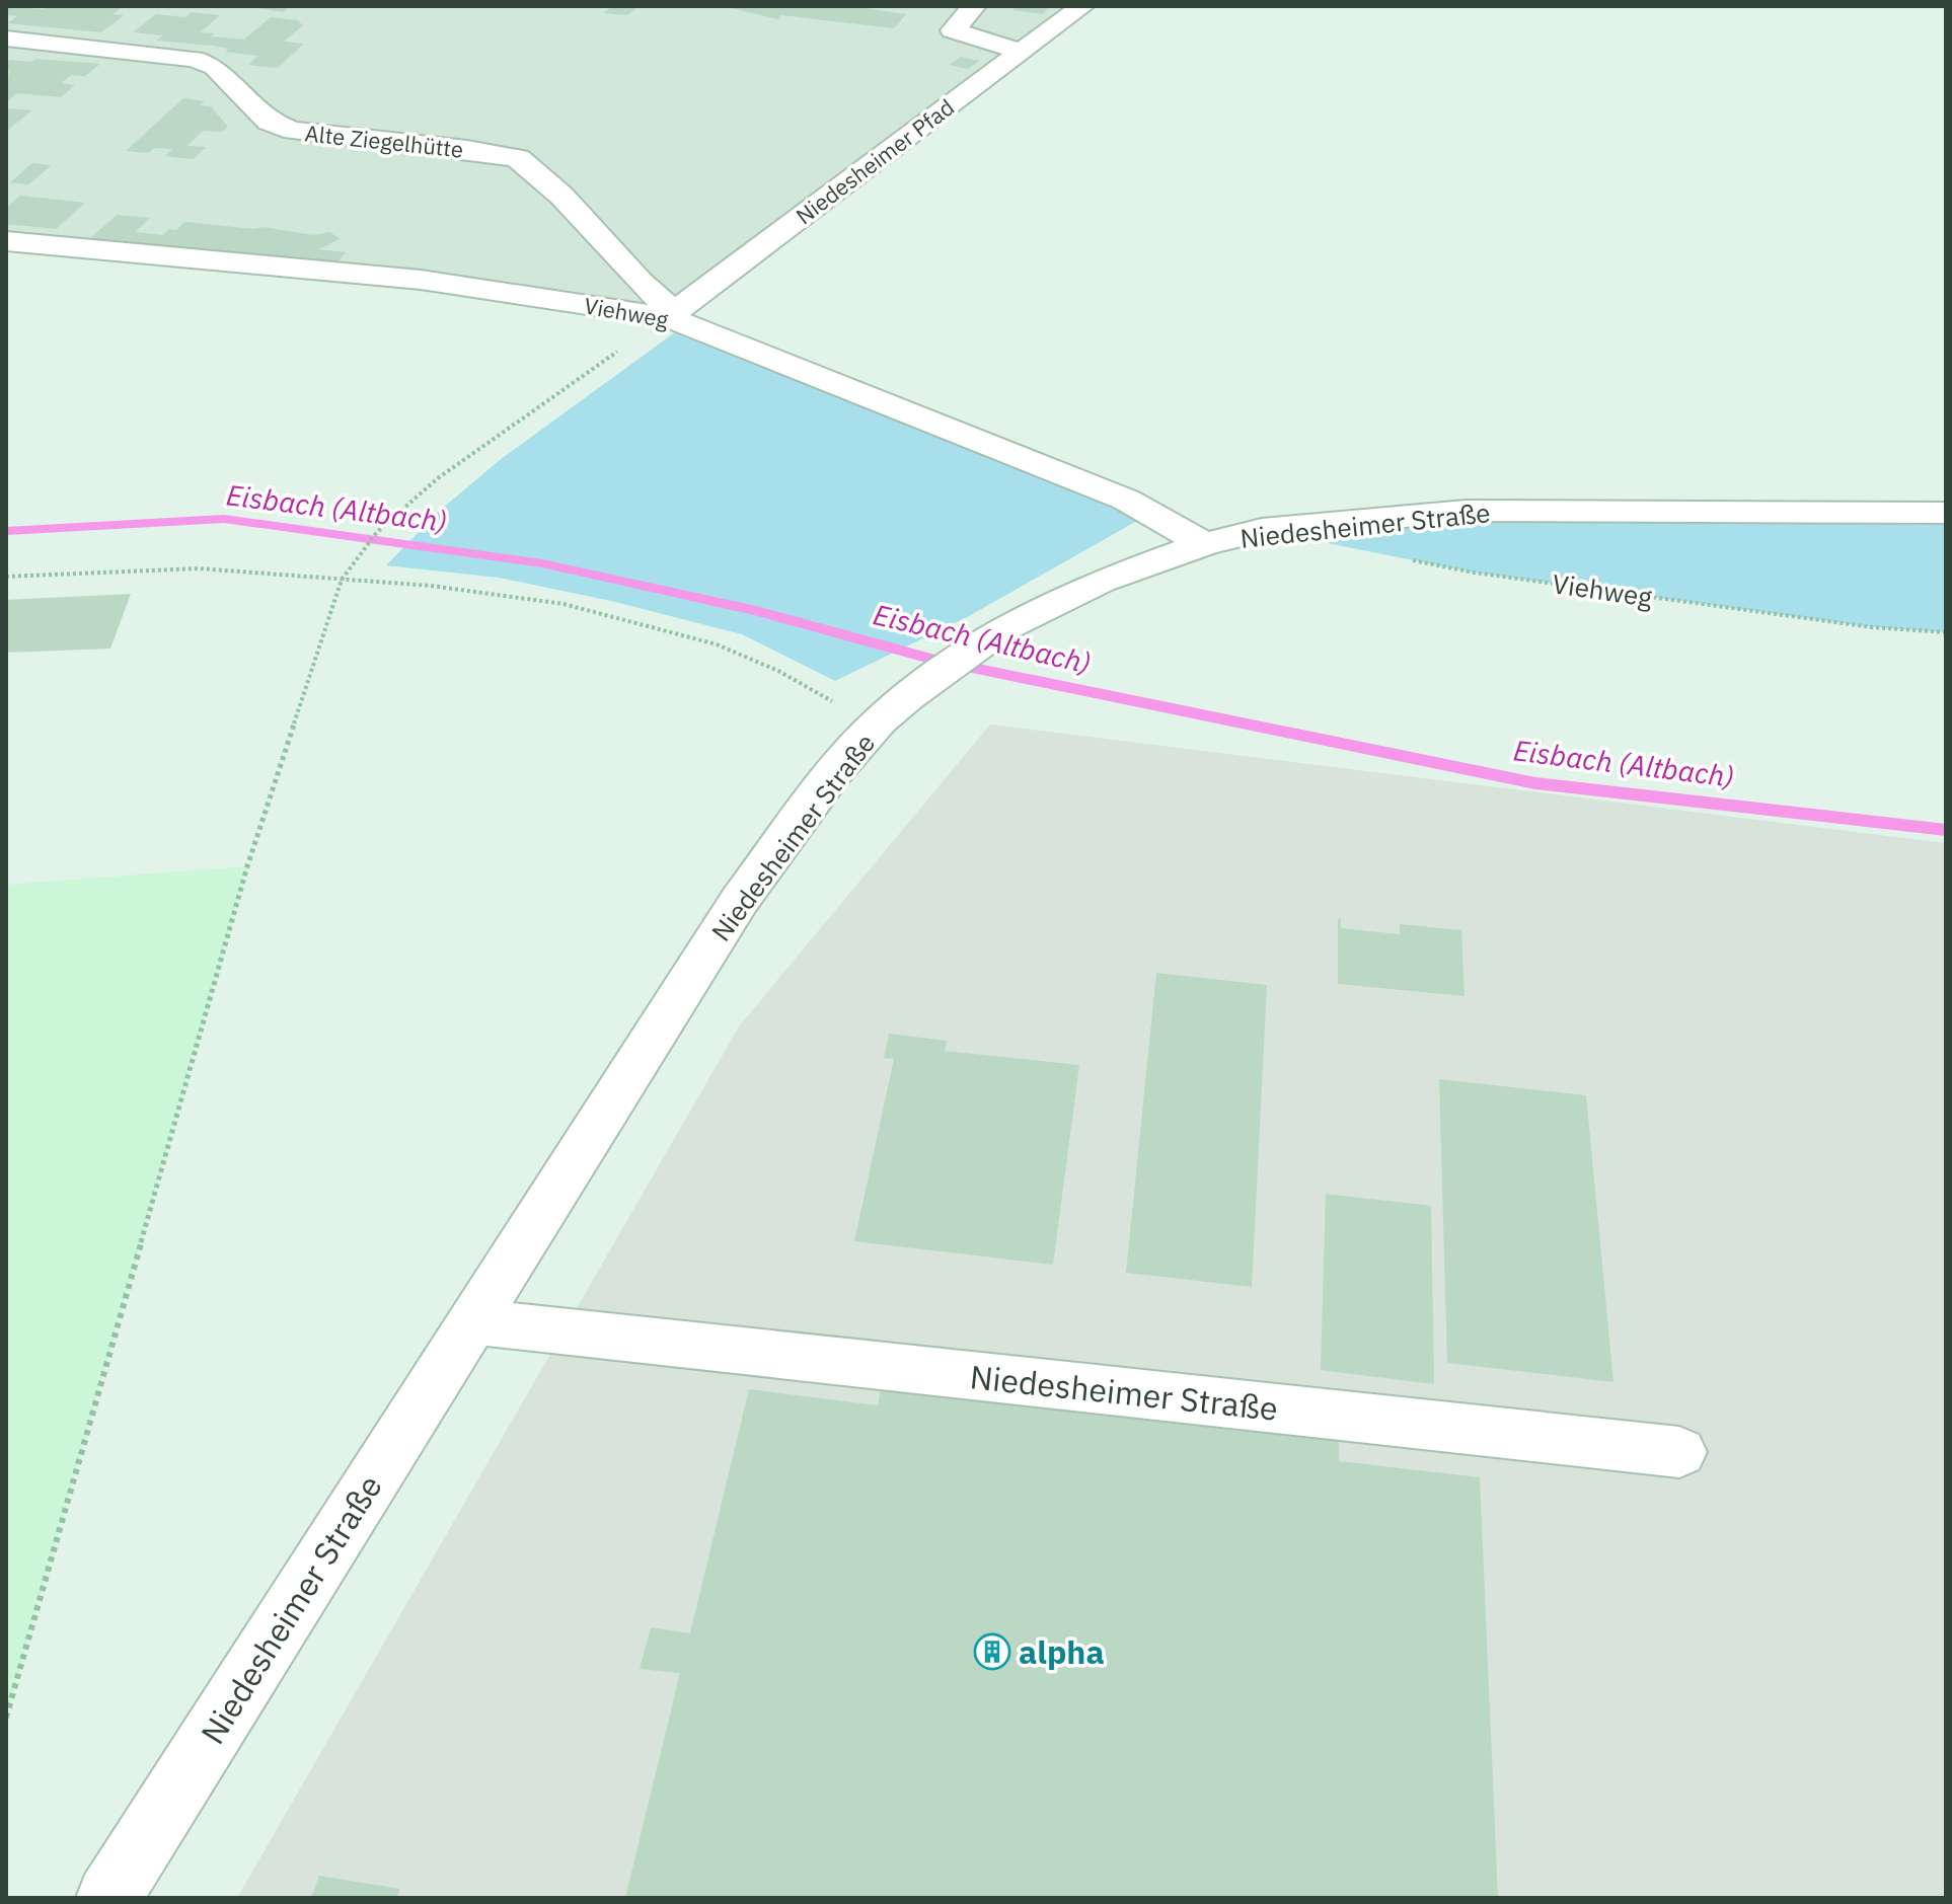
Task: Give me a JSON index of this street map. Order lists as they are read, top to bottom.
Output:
{
  "streets": {
    "street": [
      "Alte Ziegelhütte",
      "Niedesheimer Pfad",
      "Viehweg",
      "Niedesheimer Straße"
    ]
  },
  "crossings": [
    ["Alte Ziegelhütte", "Niedesheimer Pfad"],
    ["Alte Ziegelhütte", "Viehweg"],
    ["Niedesheimer Pfad", "Viehweg"],
    ["Viehweg", "Niedesheimer Straße"]
  ],
  "water": ["Eisbach (Altbach)"],
  "places": {
    "building": ["alpha"]
  }
}
